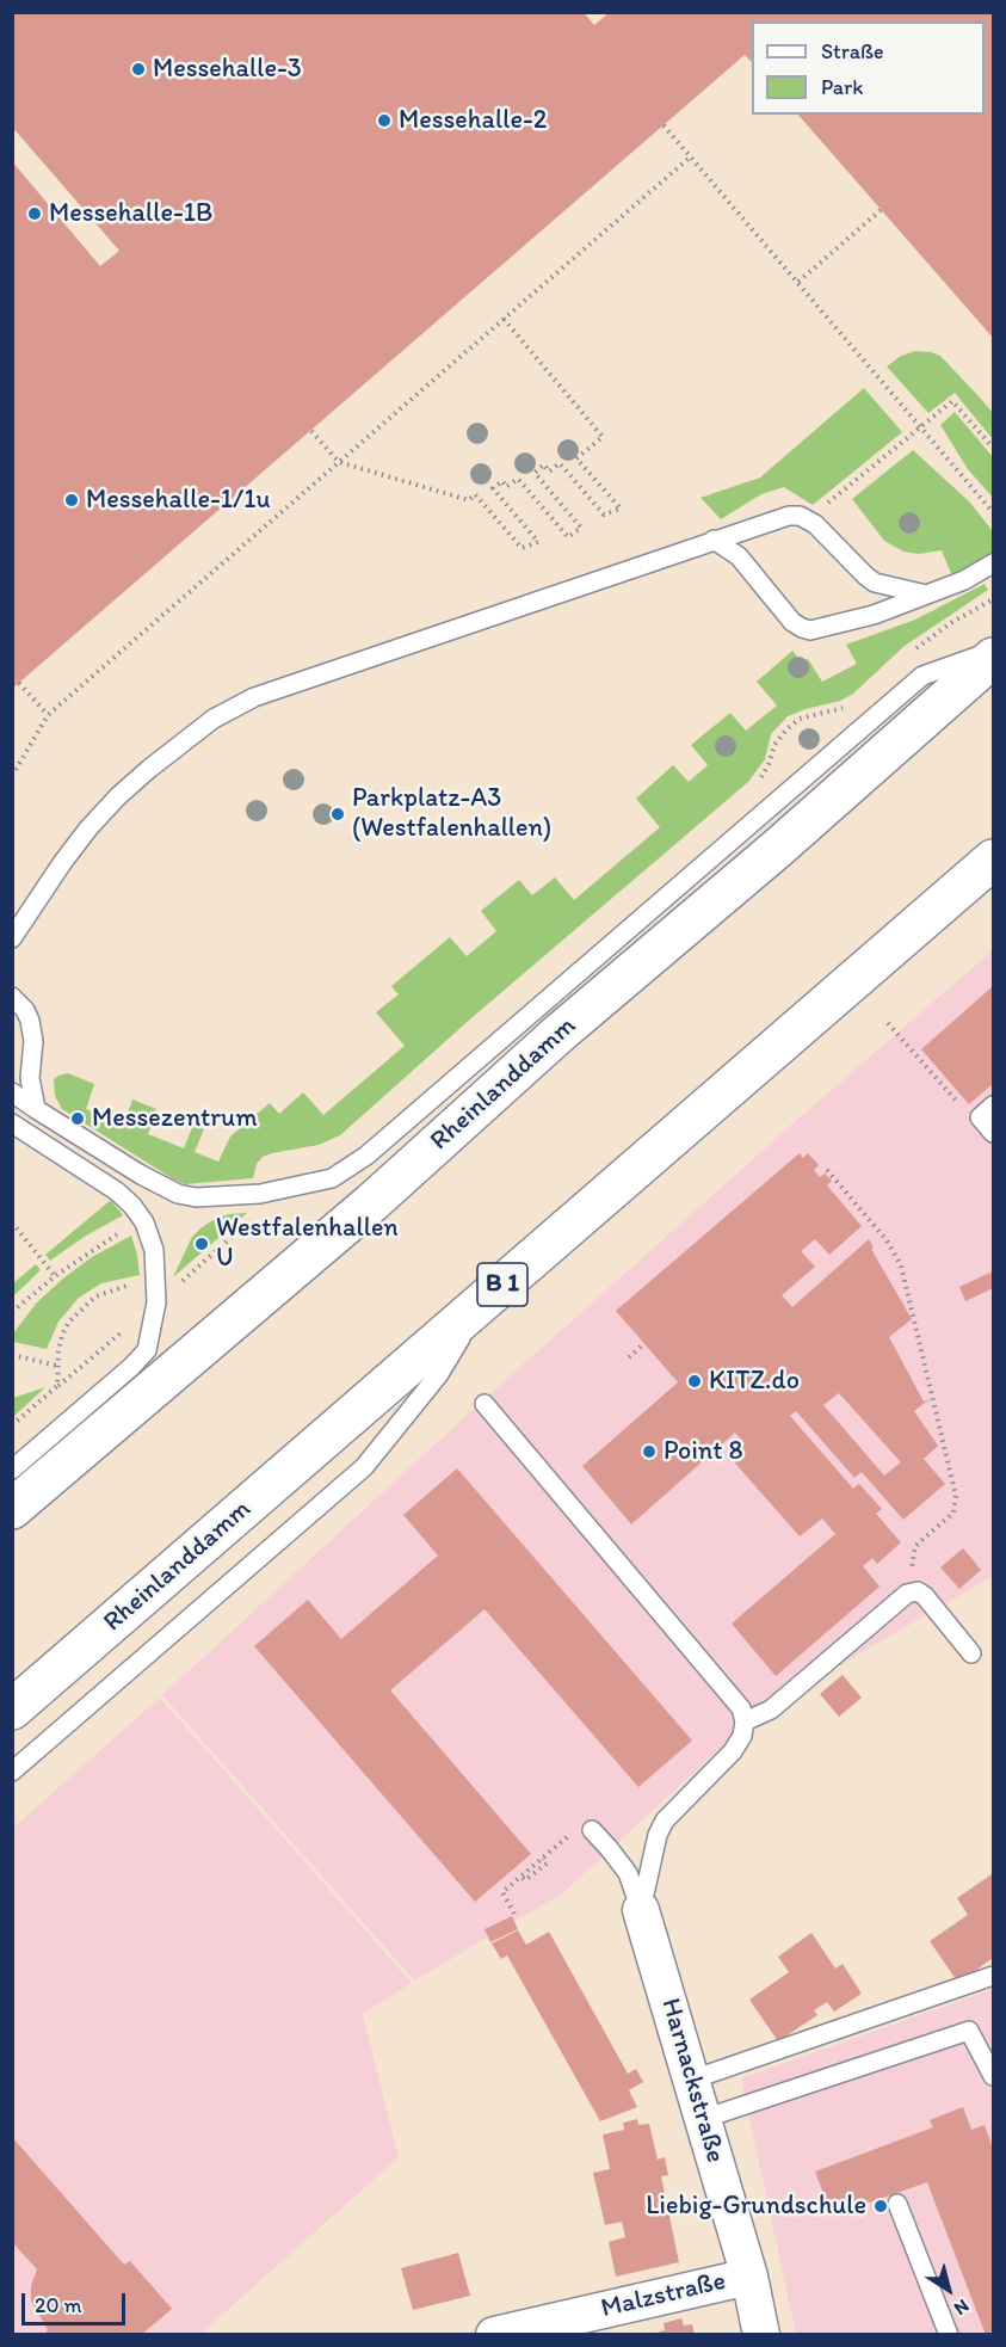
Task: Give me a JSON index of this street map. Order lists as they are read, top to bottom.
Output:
{
  "streets": {
    "main road": ["Rheinlanddamm", "B 1"],
    "street": ["Harnackstraße", "Malzstraße"]
  },
  "crossings": [
    ["Harnackstraße", "Malzstraße"]
  ],
  "places": [
    "Messehalle-3",
    "Messehalle-2",
    "Messehalle-1B",
    "Messehalle-1/1u",
    "Parkplatz-A3 (Westfalenhallen)",
    "Messezentrum",
    "Westfalenhallen U",
    "KITZ.do",
    "Point 8",
    "Liebig-Grundschule"
  ],
  "legend": ["Straße", "Park"],
  "scale_bar": "20 m",
  "north": "bottom right"
}
